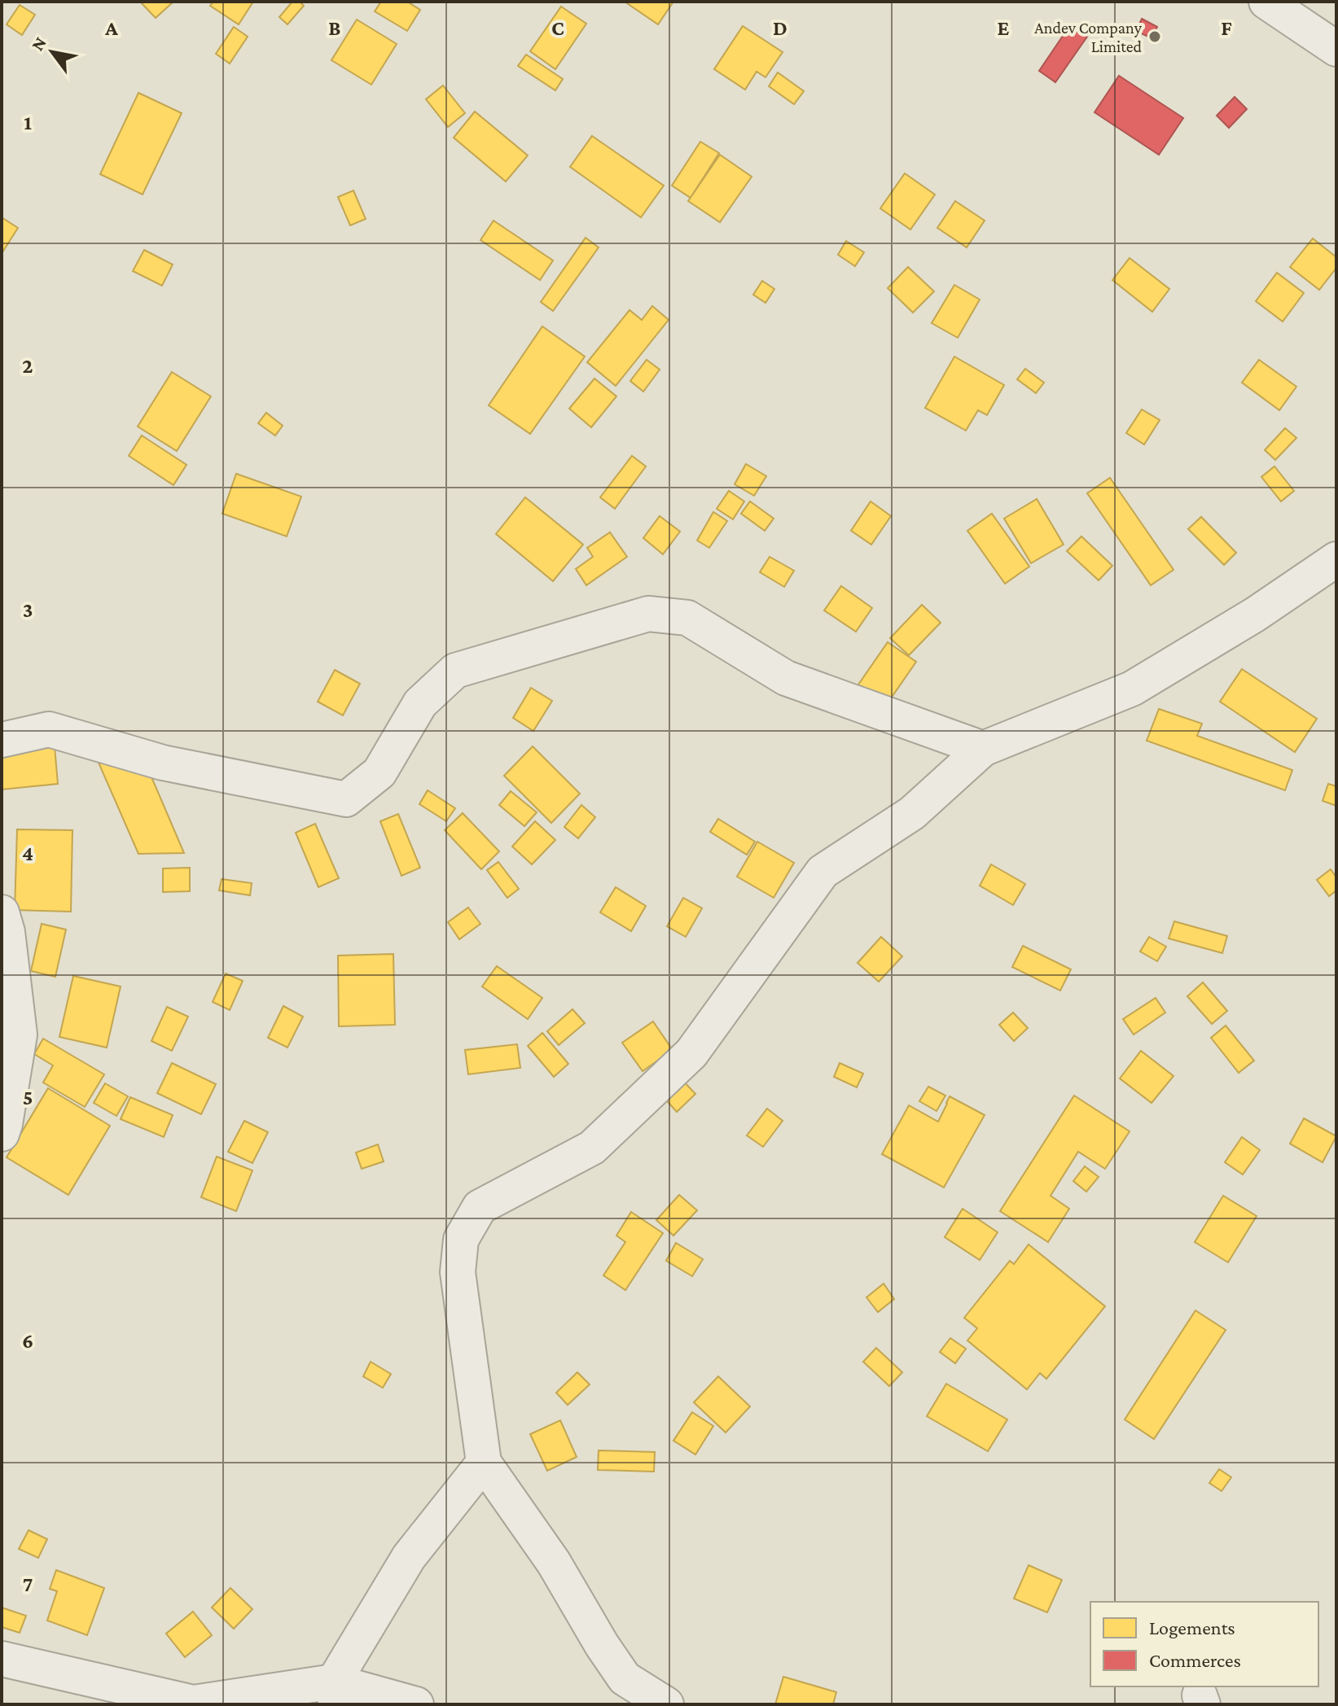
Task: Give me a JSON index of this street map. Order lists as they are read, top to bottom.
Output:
{
  "places": ["Andev Company Limited"],
  "legend": ["Logements", "Commerces"],
  "north": "top left",
  "grid": {
    "columns": [
      "A",
      "B",
      "C",
      "D",
      "E",
      "F"
    ],
    "rows": [
      "1",
      "2",
      "3",
      "4",
      "5",
      "6",
      "7"
    ]
  }
}
